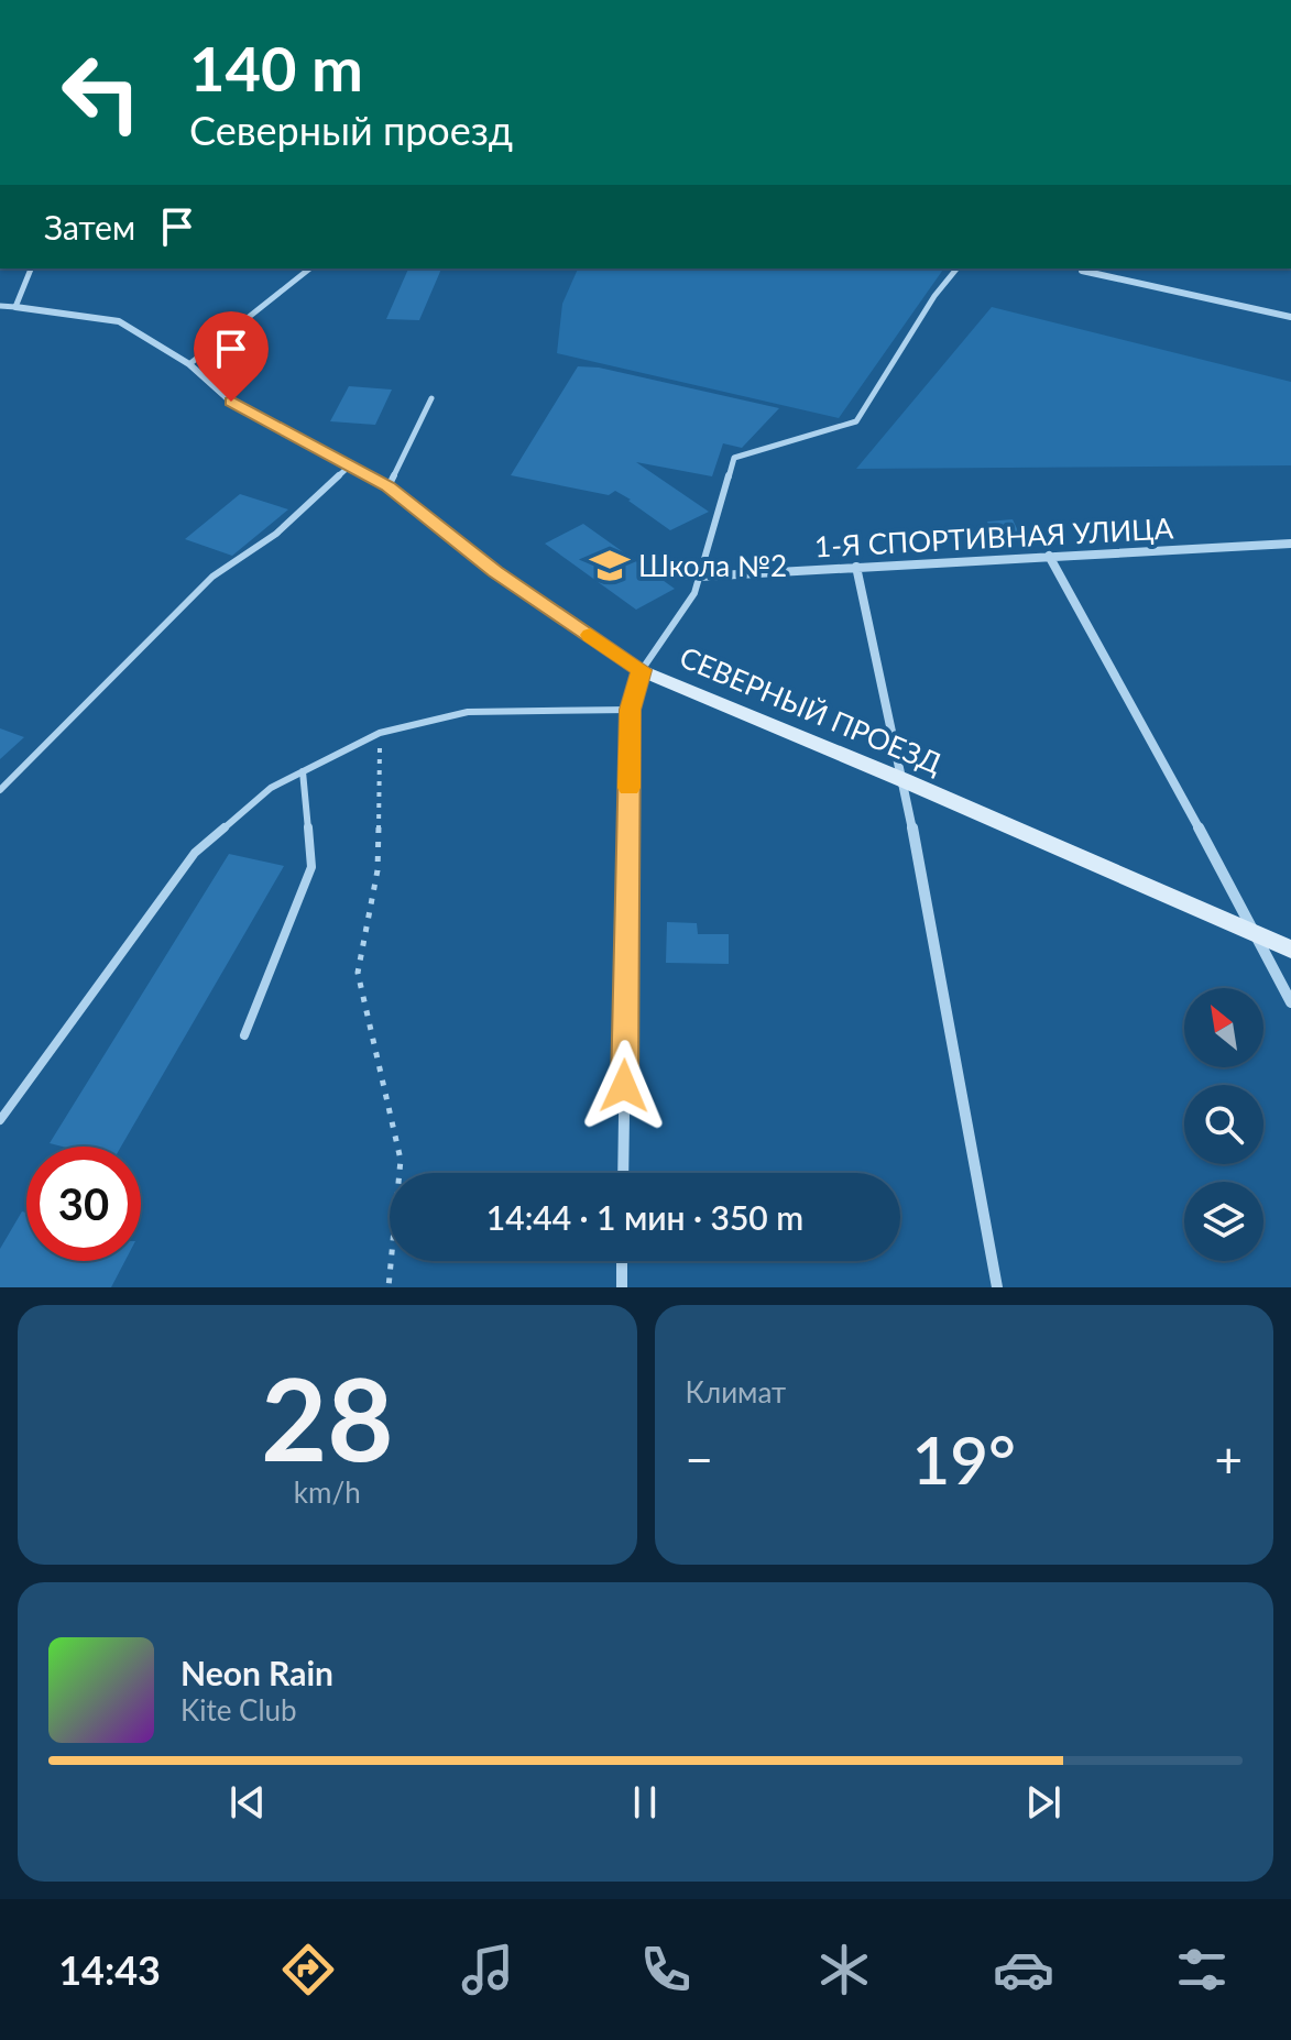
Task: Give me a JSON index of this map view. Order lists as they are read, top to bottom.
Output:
{
  "streets": {
    "street": ["1-Я СПОРТИВНАЯ УЛИЦА", "СЕВЕРНЫЙ ПРОЕЗД"]
  },
  "places": {
    "school or university": ["Школа №2"]
  },
  "north": "top left",
  "page": {
    "turn": ["140 m", "Северный проезд"],
    "then": "Затем",
    "limit": "30",
    "trip": "14:44 · 1 мин · 350 m",
    "tile": [
      ["28", "km/h"],
      "Климат"
    ],
    "heat": ["−", "19°", "+"],
    "song": ["Neon Rain", "Kite Club"],
    "tabs": "14:43"
  }
}
